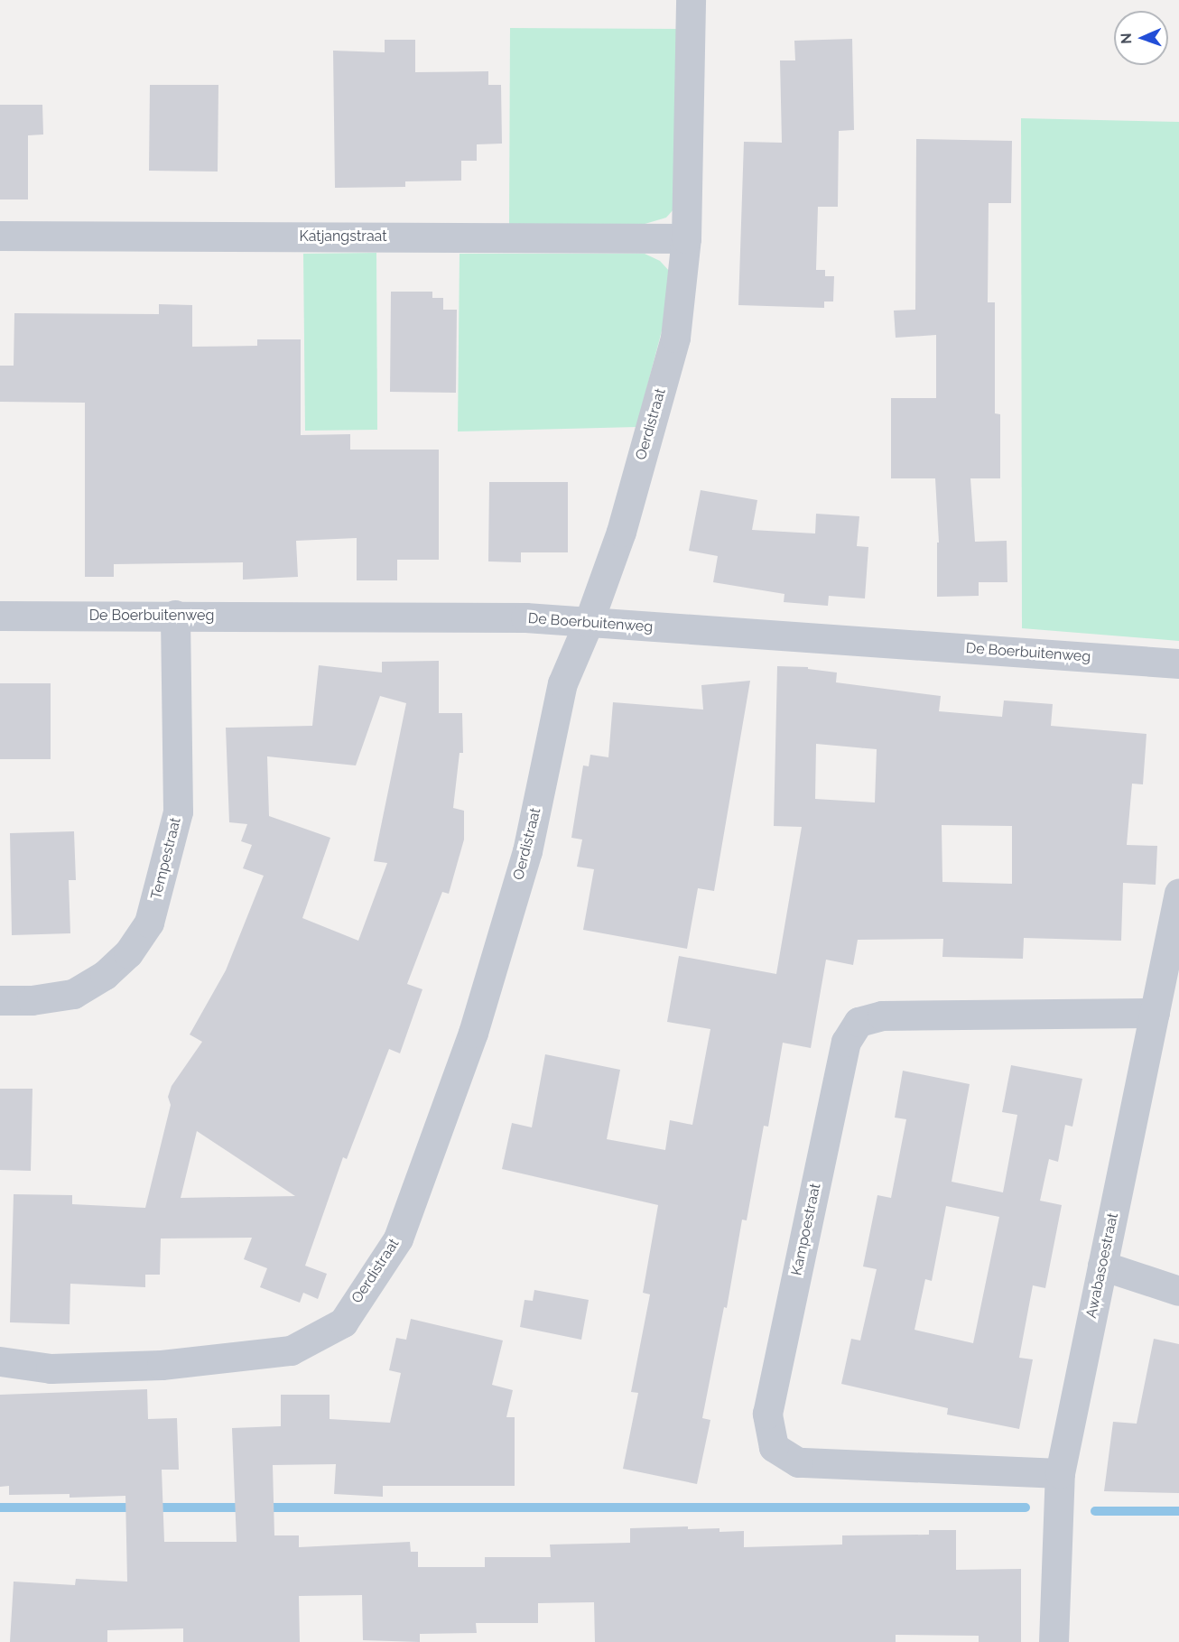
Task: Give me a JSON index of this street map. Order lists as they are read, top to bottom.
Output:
{
  "streets": {
    "street": [
      "Katjangstraat",
      "Oerdistraat",
      "De Boerbuitenweg",
      "Tempestraat",
      "Kampoestraat",
      "Awabasoestraat"
    ]
  },
  "crossings": [
    ["Katjangstraat", "Oerdistraat"],
    ["Oerdistraat", "De Boerbuitenweg"],
    ["De Boerbuitenweg", "Tempestraat"],
    ["Kampoestraat", "Awabasoestraat"]
  ],
  "north": "left"
}
